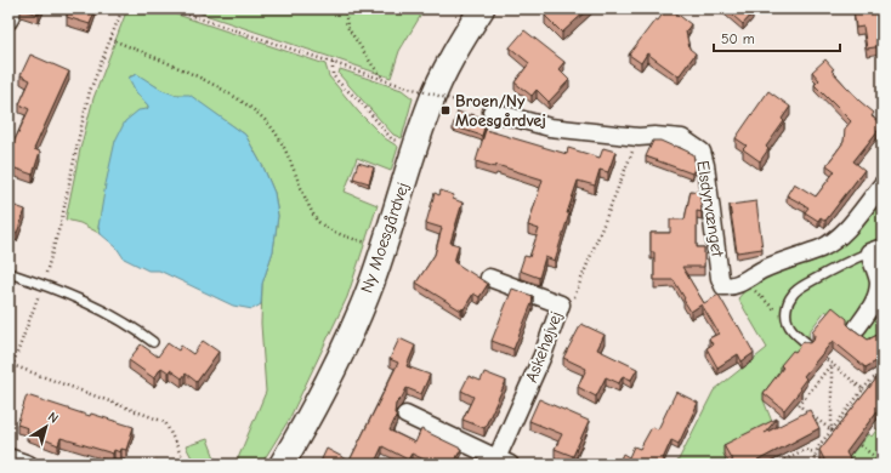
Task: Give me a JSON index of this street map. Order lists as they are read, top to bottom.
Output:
{
  "streets": {
    "street": ["Elsdyrvænget", "Ny Moesgårdvej", "Askehøjvej"]
  },
  "places": {
    "transit": ["Broen/Ny Moesgårdvej"]
  },
  "scale_bar": "50 m",
  "north": "top right"
}
